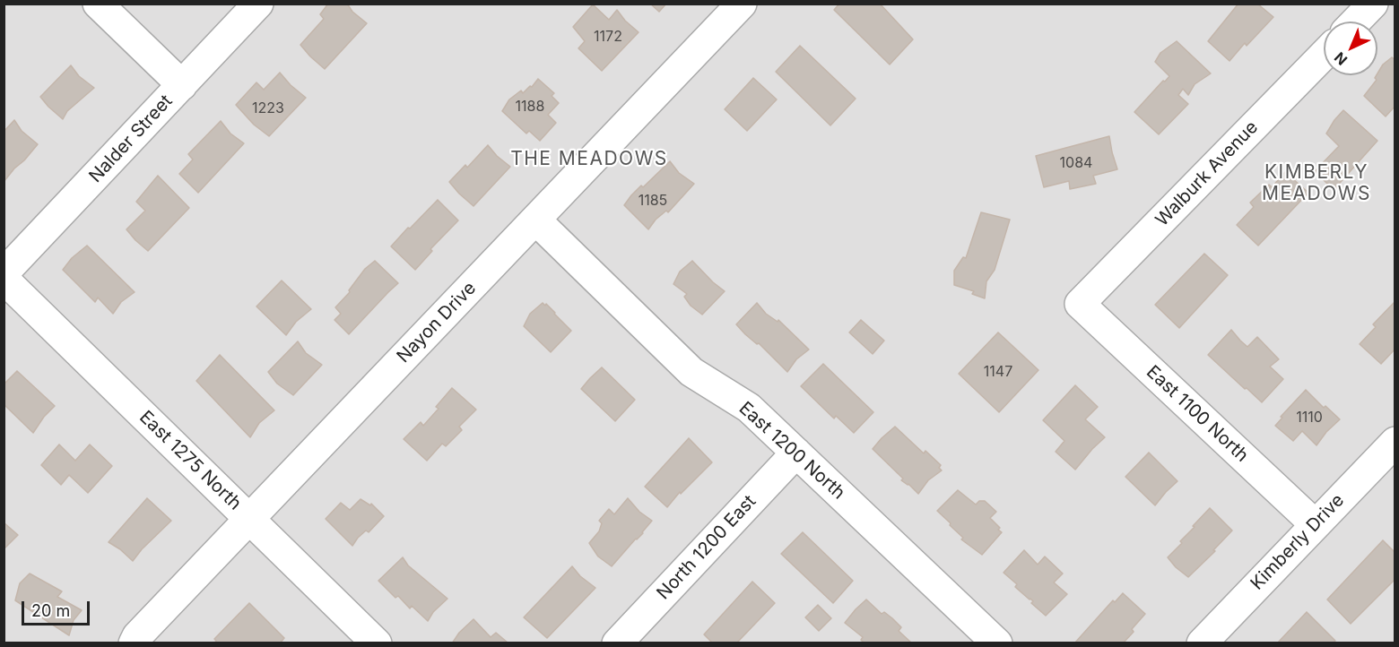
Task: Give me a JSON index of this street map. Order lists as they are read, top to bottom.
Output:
{
  "streets": {
    "street": [
      "Nalder Street",
      "Walburk Avenue",
      "Nayon Drive",
      "East 1100 North",
      "East 1200 North",
      "East 1275 North",
      "Kimberly Drive",
      "North 1200 East"
    ]
  },
  "crossings": [
    ["Walburk Avenue", "East 1100 North"],
    ["Nayon Drive", "East 1200 North"],
    ["Nayon Drive", "East 1275 North"],
    ["East 1100 North", "Kimberly Drive"],
    ["East 1200 North", "North 1200 East"]
  ],
  "districts": ["THE MEADOWS", "KIMBERLY MEADOWS"],
  "house_numbers": [
    "1172",
    "1188",
    "1223",
    "1084",
    "1185",
    "1147",
    "1110"
  ],
  "scale_bar": "20 m",
  "north": "bottom left"
}
